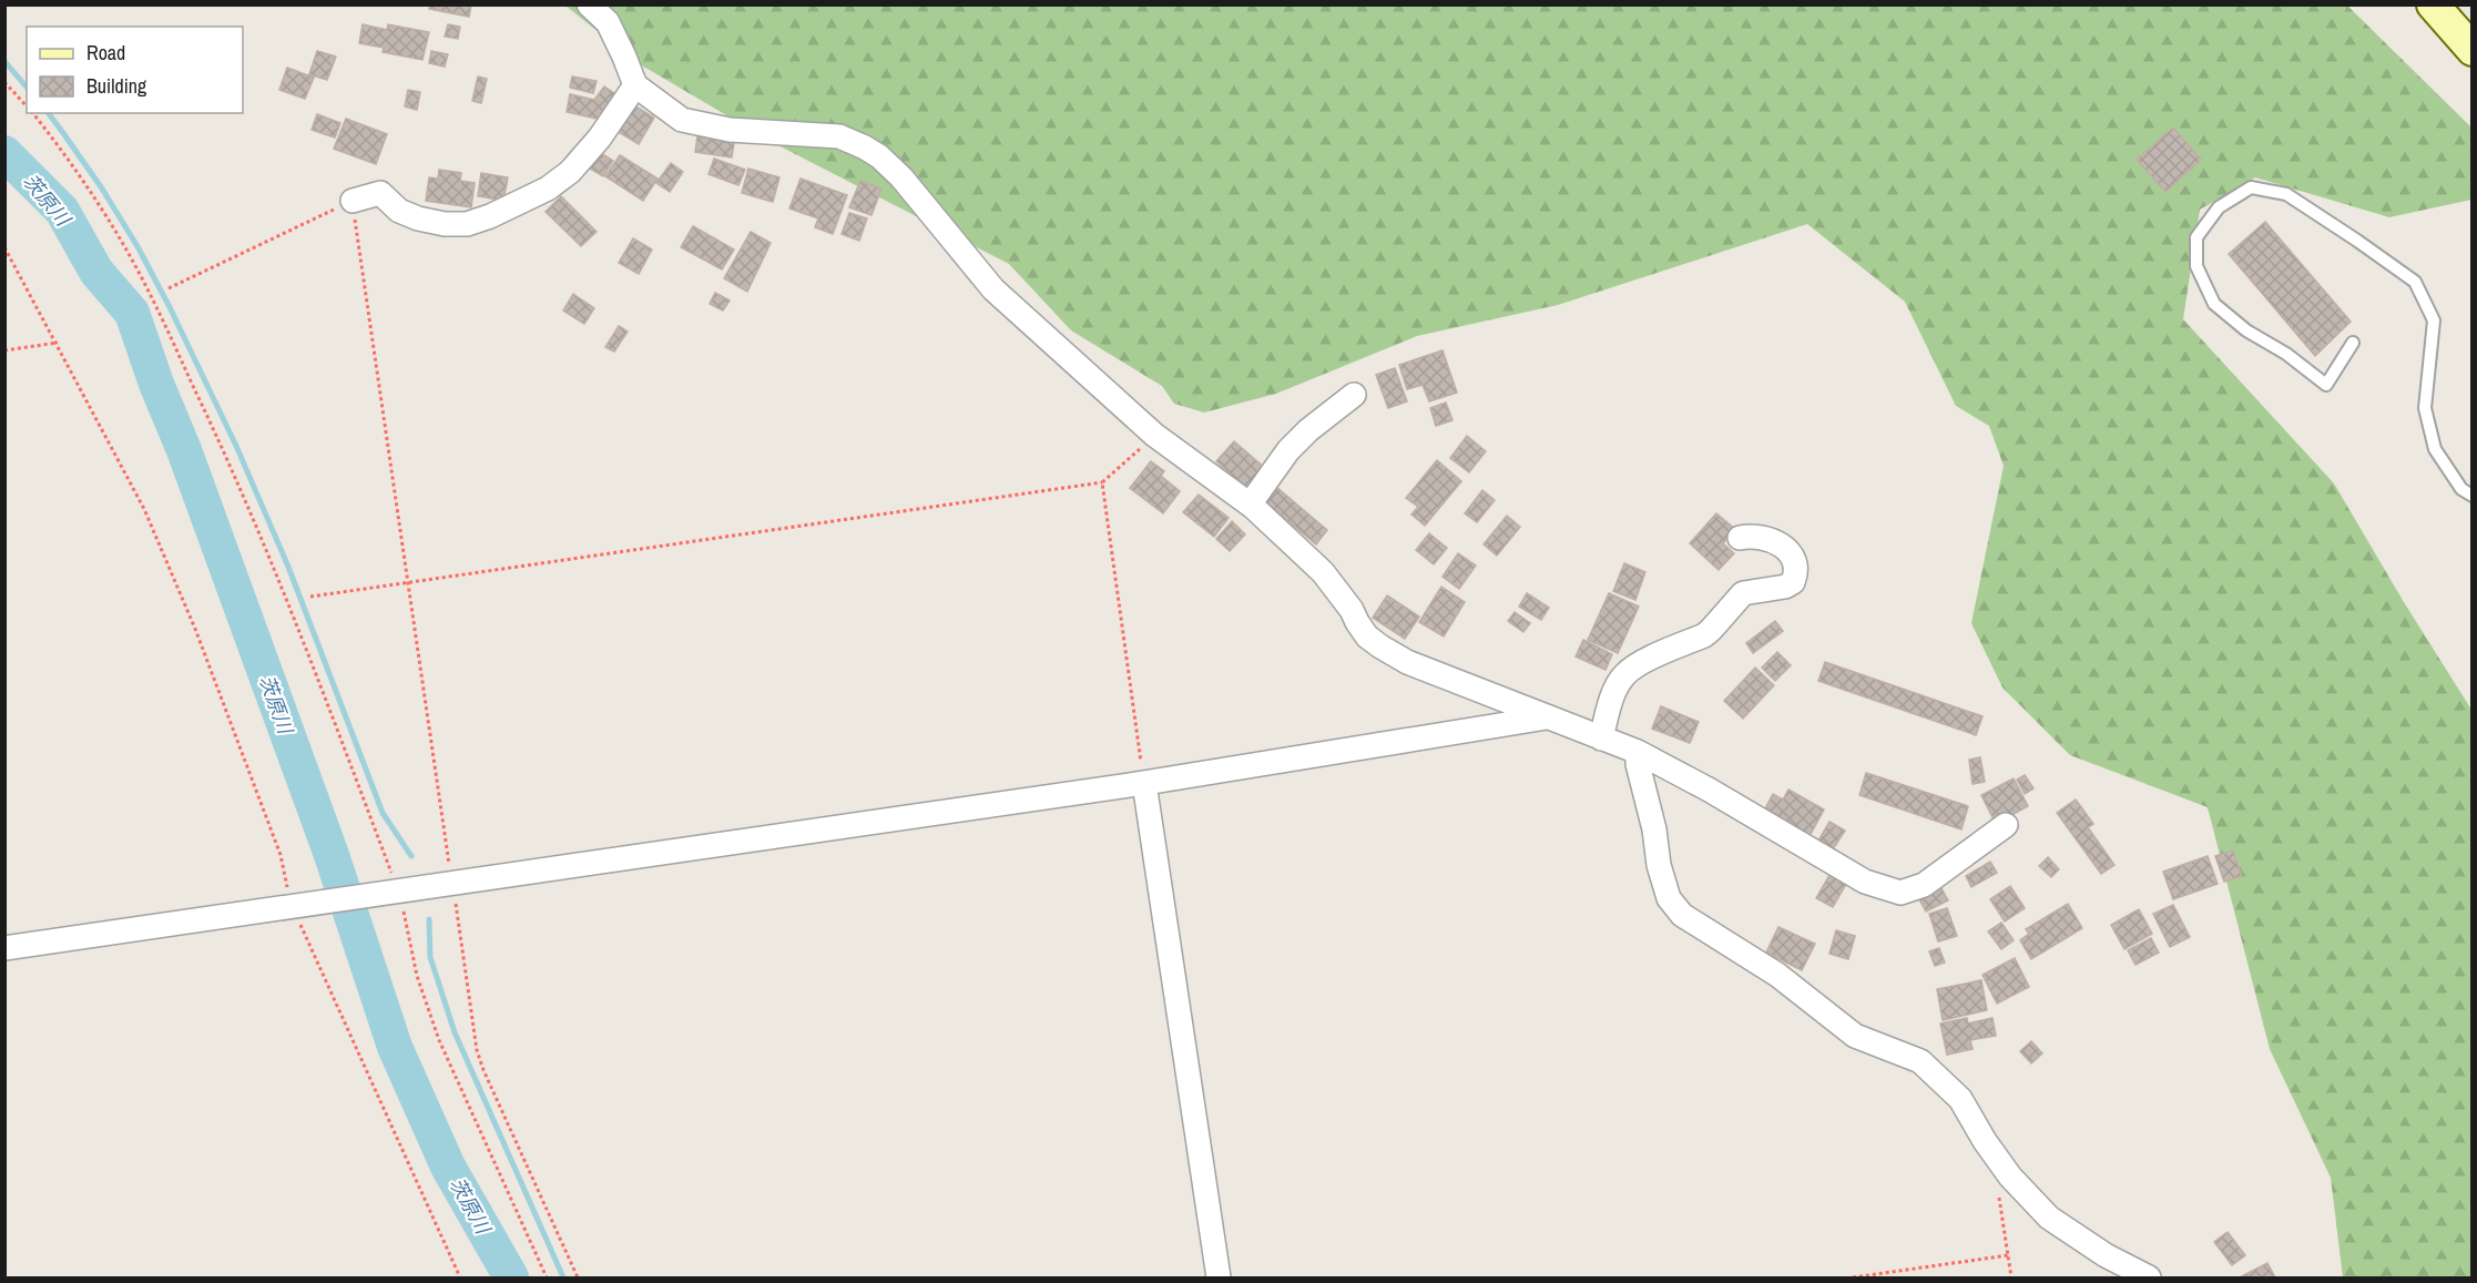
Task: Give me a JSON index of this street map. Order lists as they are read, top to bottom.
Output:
{
  "water": ["茨原川"],
  "legend": ["Road", "Building"]
}
